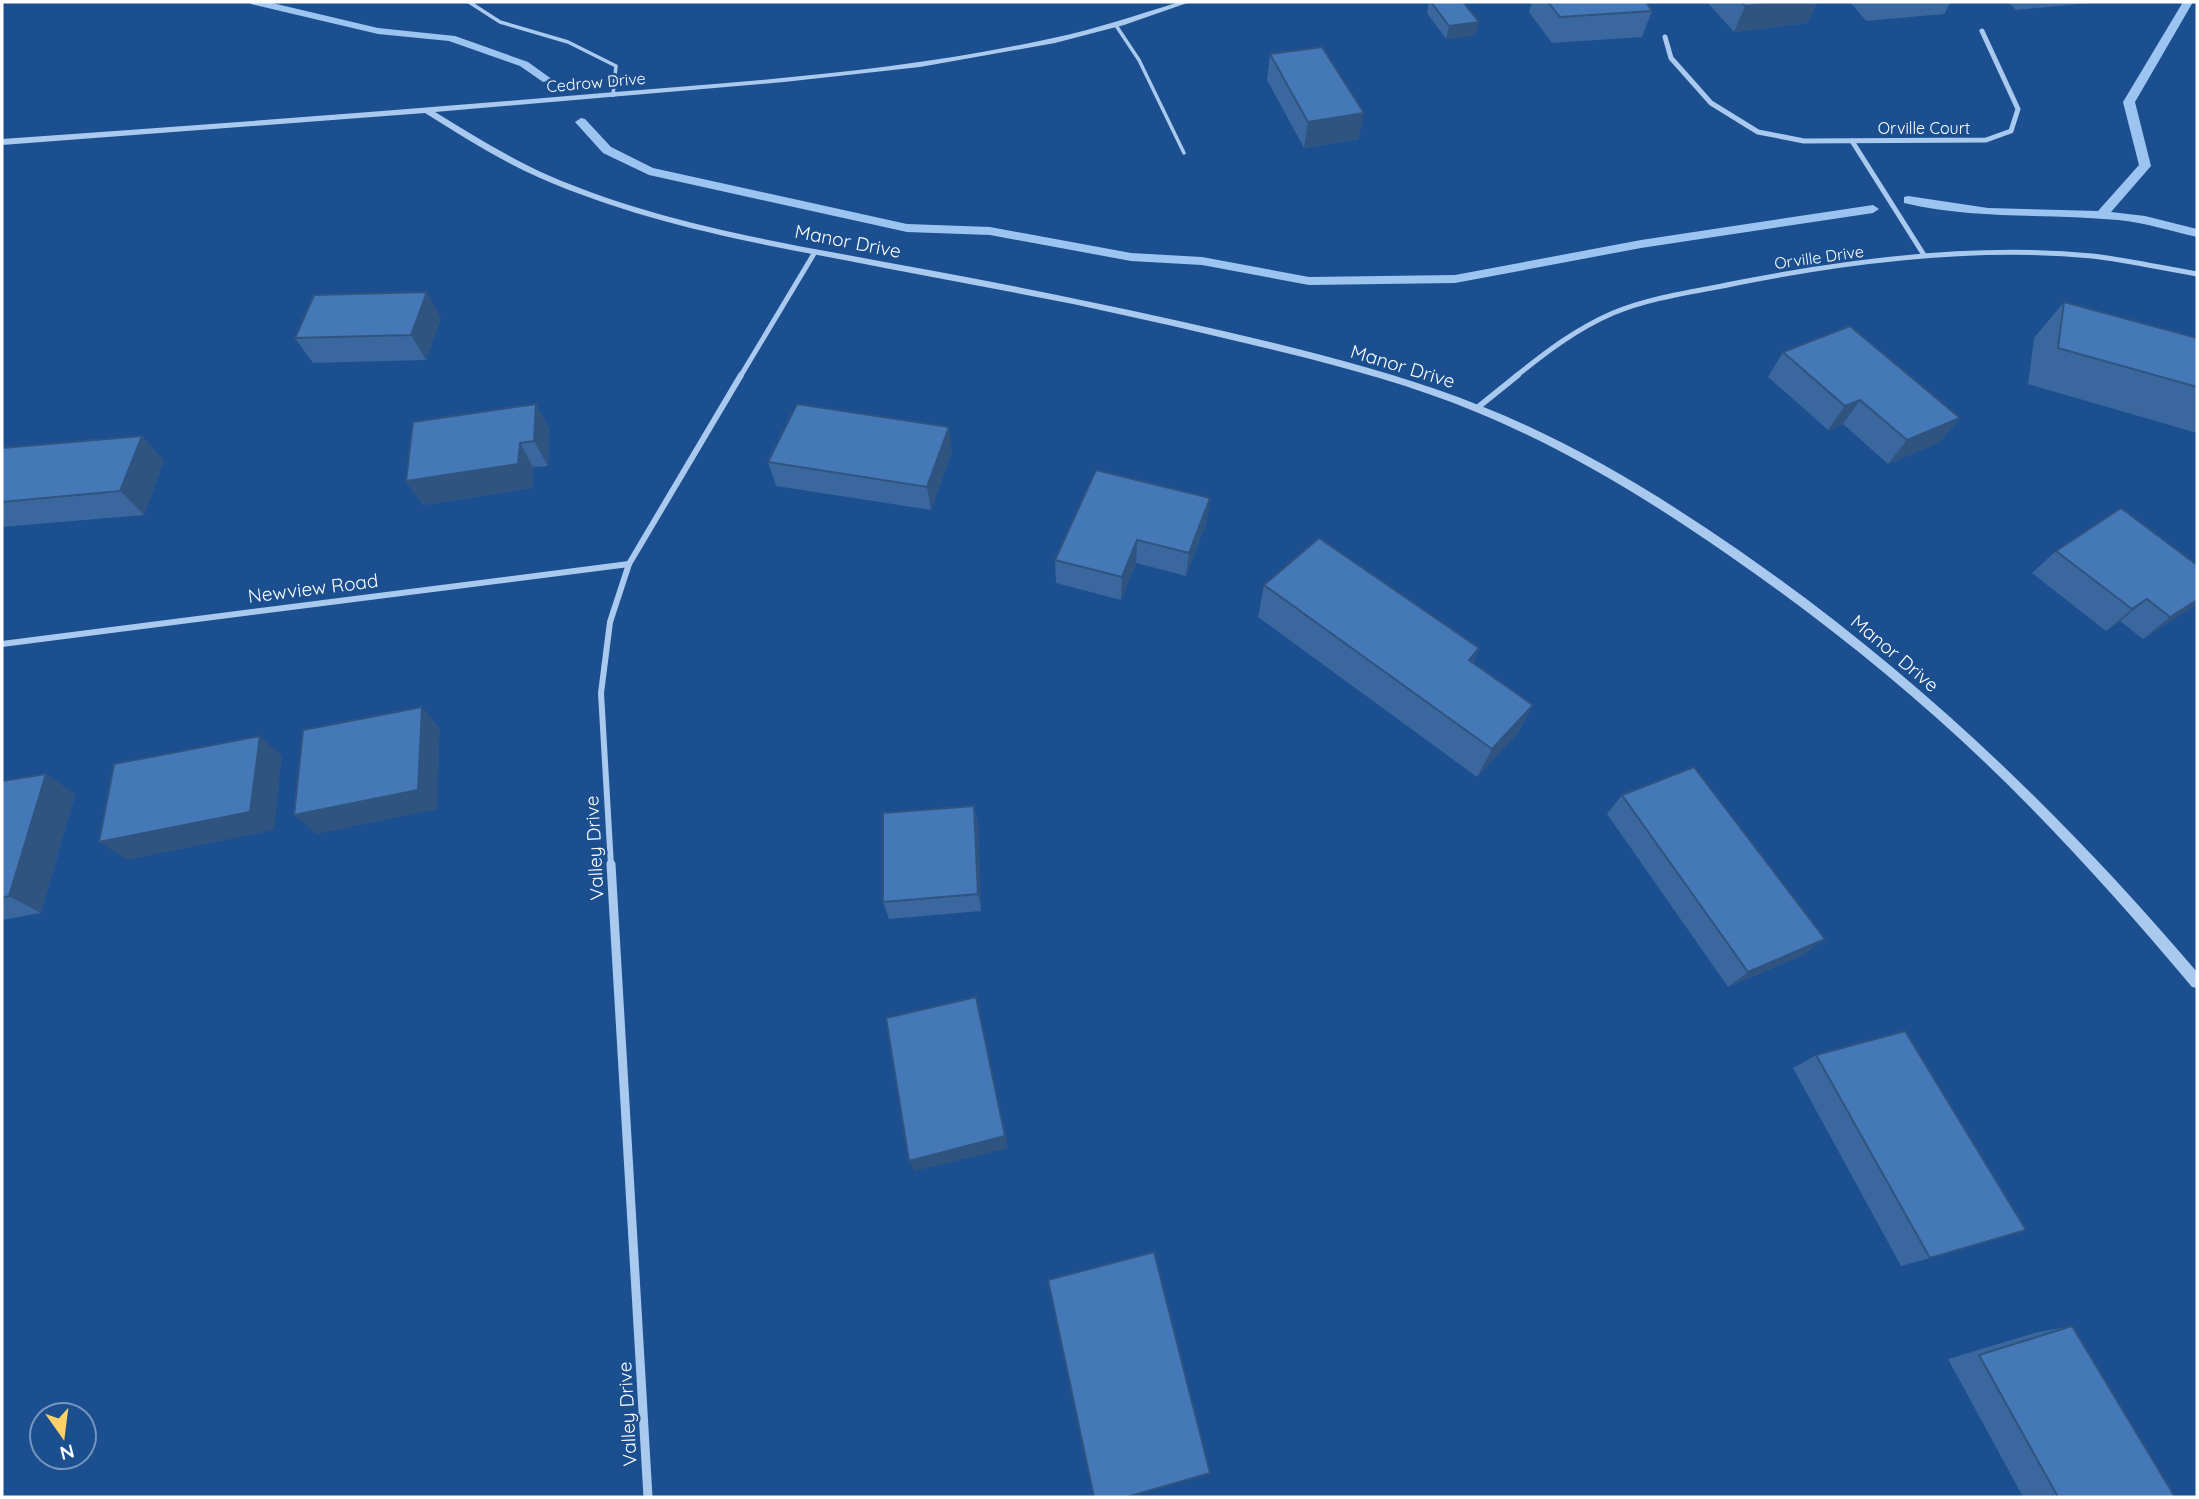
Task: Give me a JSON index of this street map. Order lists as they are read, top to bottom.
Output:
{
  "streets": {
    "street": [
      "Cedrow Drive",
      "Orville Court",
      "Manor Drive",
      "Orville Drive",
      "Newview Road",
      "Valley Drive"
    ]
  },
  "crossings": [
    ["Cedrow Drive", "Manor Drive"],
    ["Orville Court", "Orville Drive"],
    ["Manor Drive", "Orville Drive"],
    ["Manor Drive", "Valley Drive"],
    ["Newview Road", "Valley Drive"]
  ],
  "north": "bottom"
}
